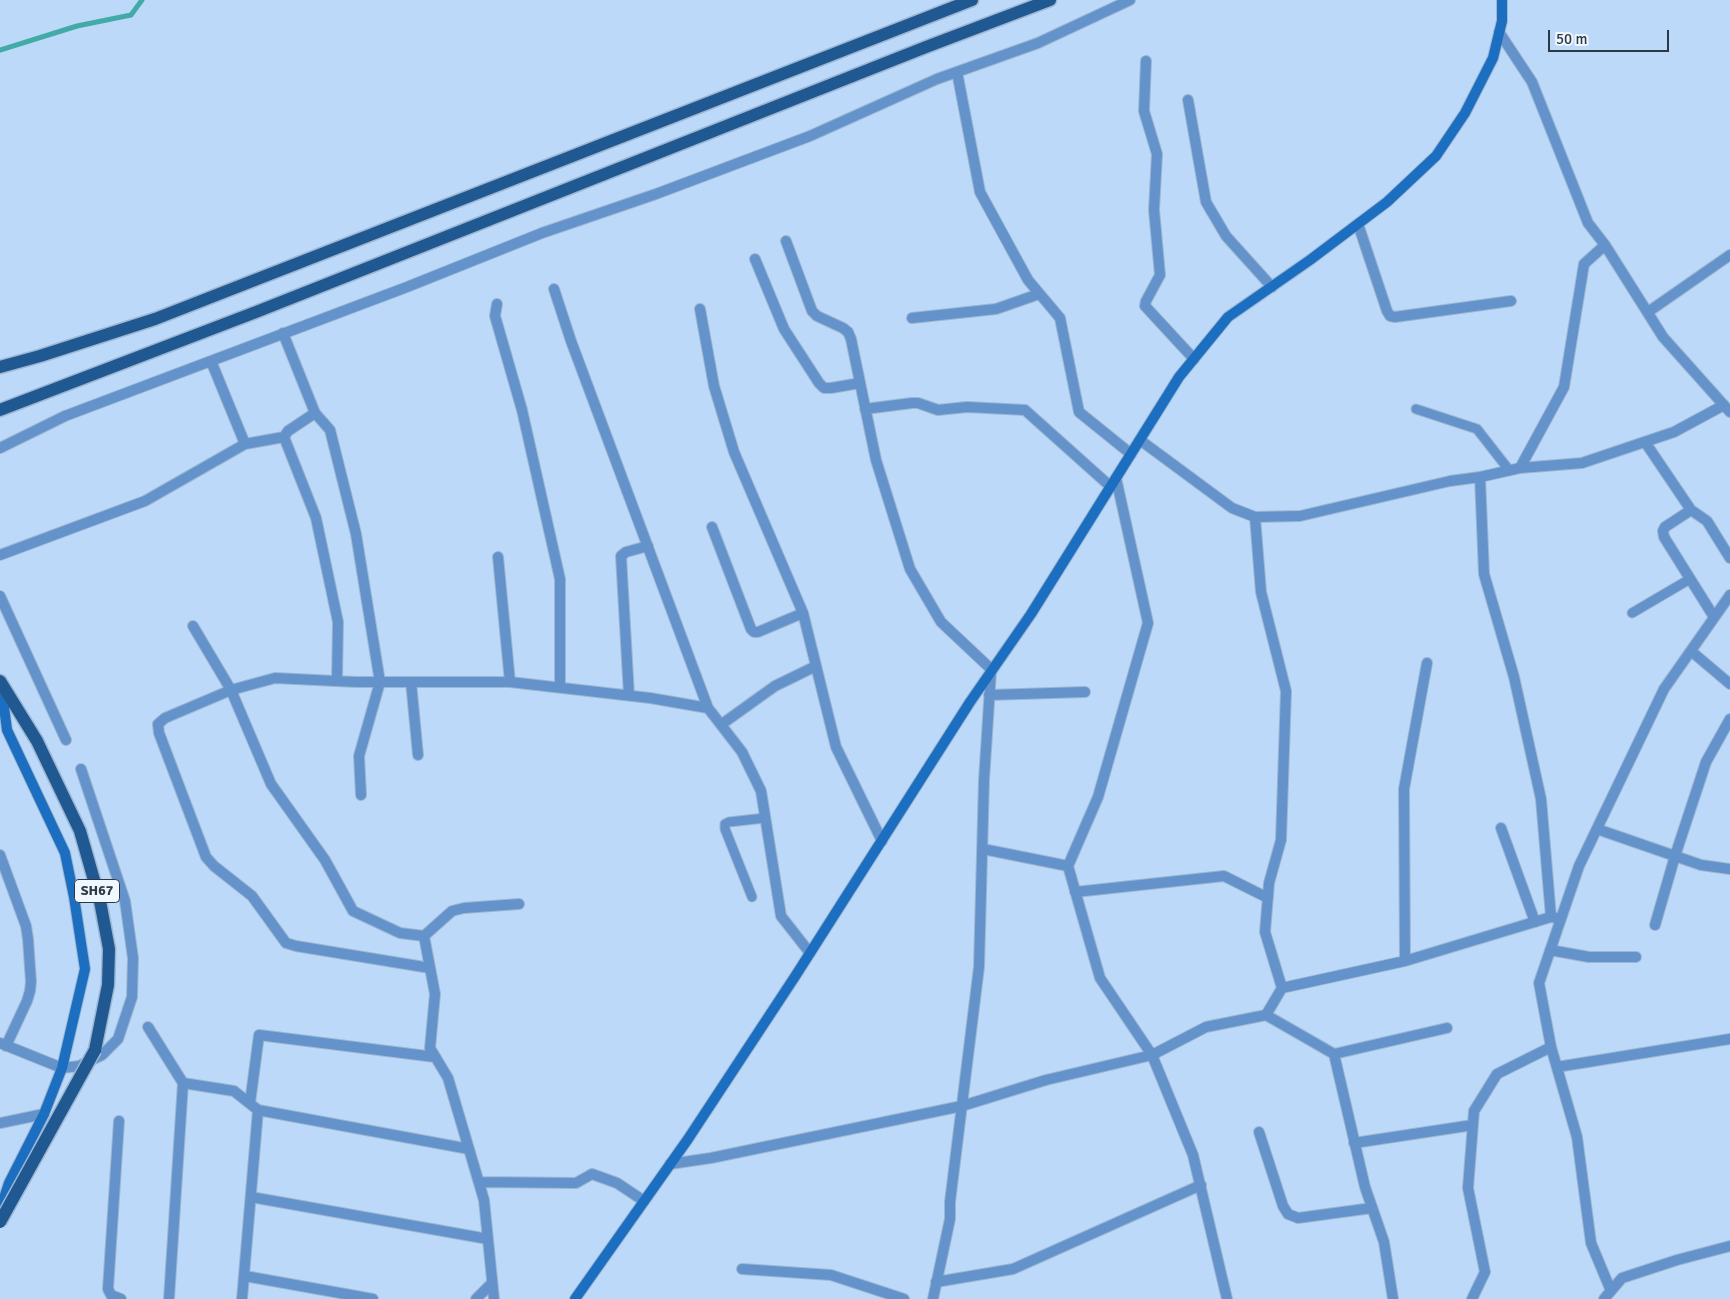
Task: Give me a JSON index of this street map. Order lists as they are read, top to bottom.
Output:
{
  "streets": {
    "main road": ["SH67"]
  },
  "scale_bar": "50 m"
}
